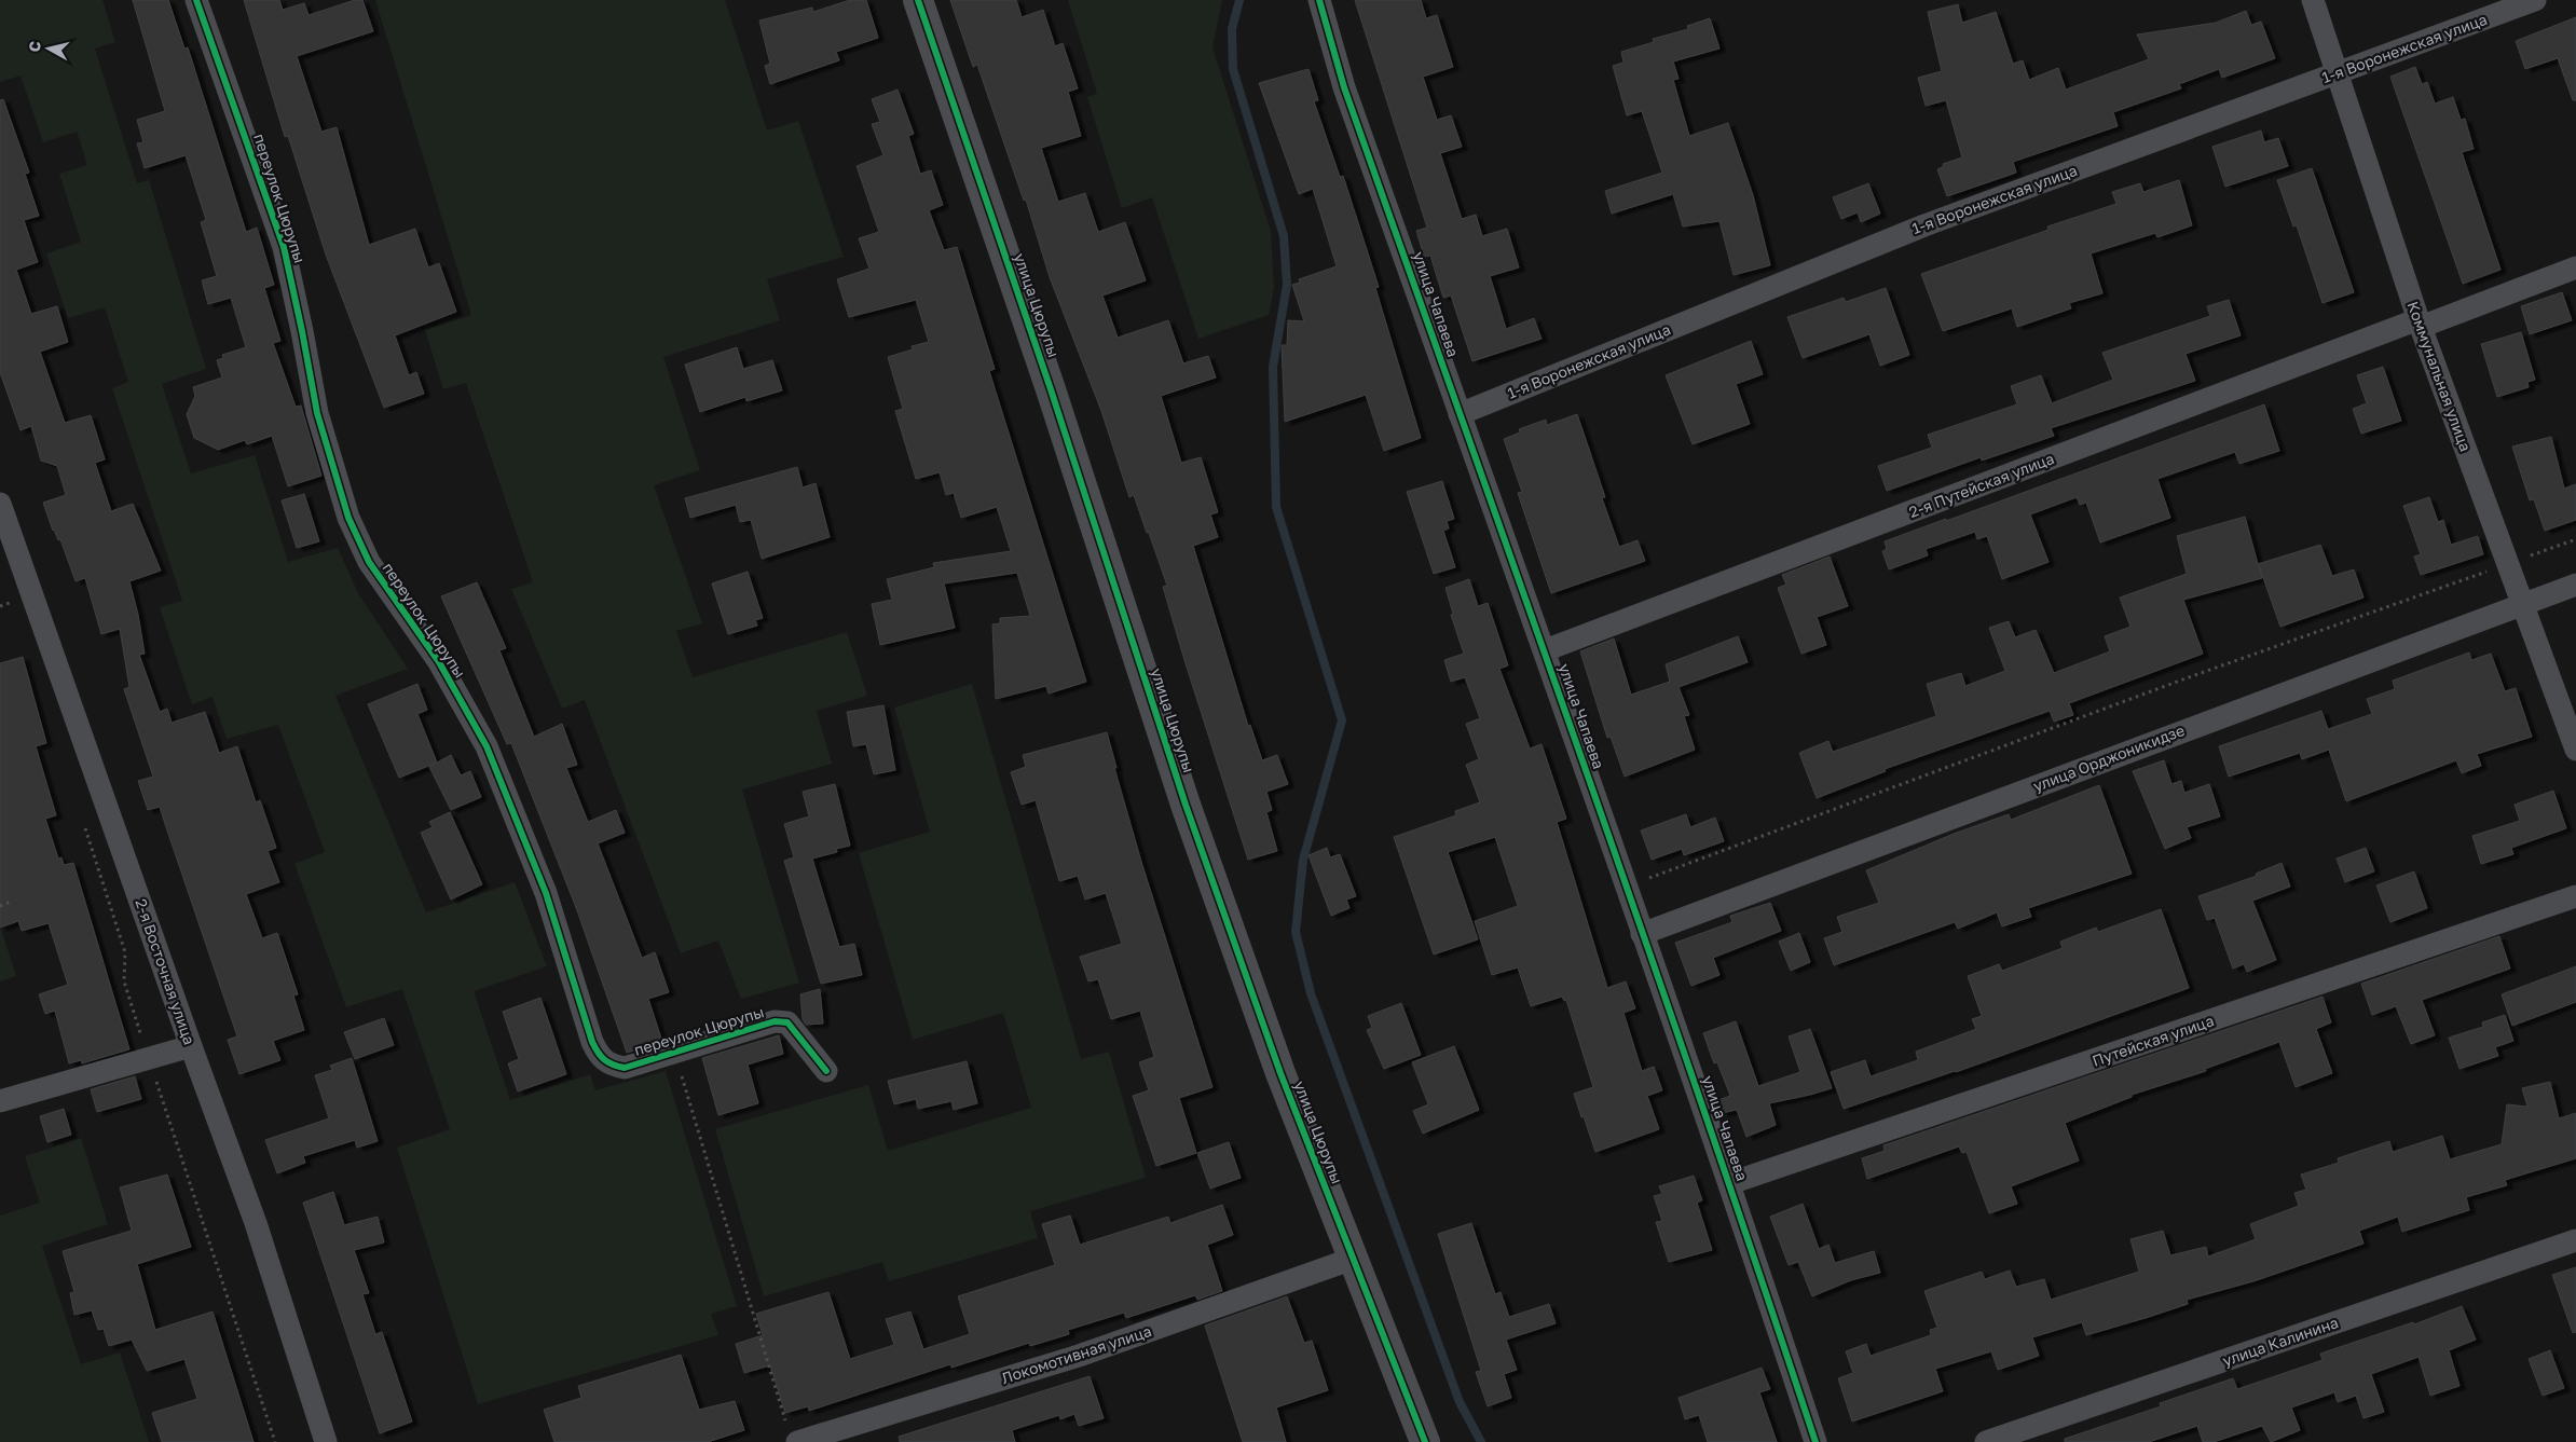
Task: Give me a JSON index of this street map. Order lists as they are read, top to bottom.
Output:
{
  "streets": {
    "street": [
      "1-я Воронежская улица",
      "переулок Цюрупы",
      "улица Чапаева",
      "улица Цюрупы",
      "Коммунальная улица",
      "2-я Путейская улица",
      "улица Орджоникидзе",
      "2-я Восточная улица",
      "Путейская улица",
      "улица Калинина",
      "Локомотивная улица"
    ]
  },
  "crossings": [
    ["1-я Воронежская улица", "улица Чапаева"],
    ["1-я Воронежская улица", "Коммунальная улица"],
    ["улица Чапаева", "2-я Путейская улица"],
    ["улица Чапаева", "улица Орджоникидзе"],
    ["улица Чапаева", "Путейская улица"],
    ["улица Цюрупы", "Локомотивная улица"],
    ["Коммунальная улица", "2-я Путейская улица"],
    ["Коммунальная улица", "улица Орджоникидзе"]
  ],
  "north": "left"
}
